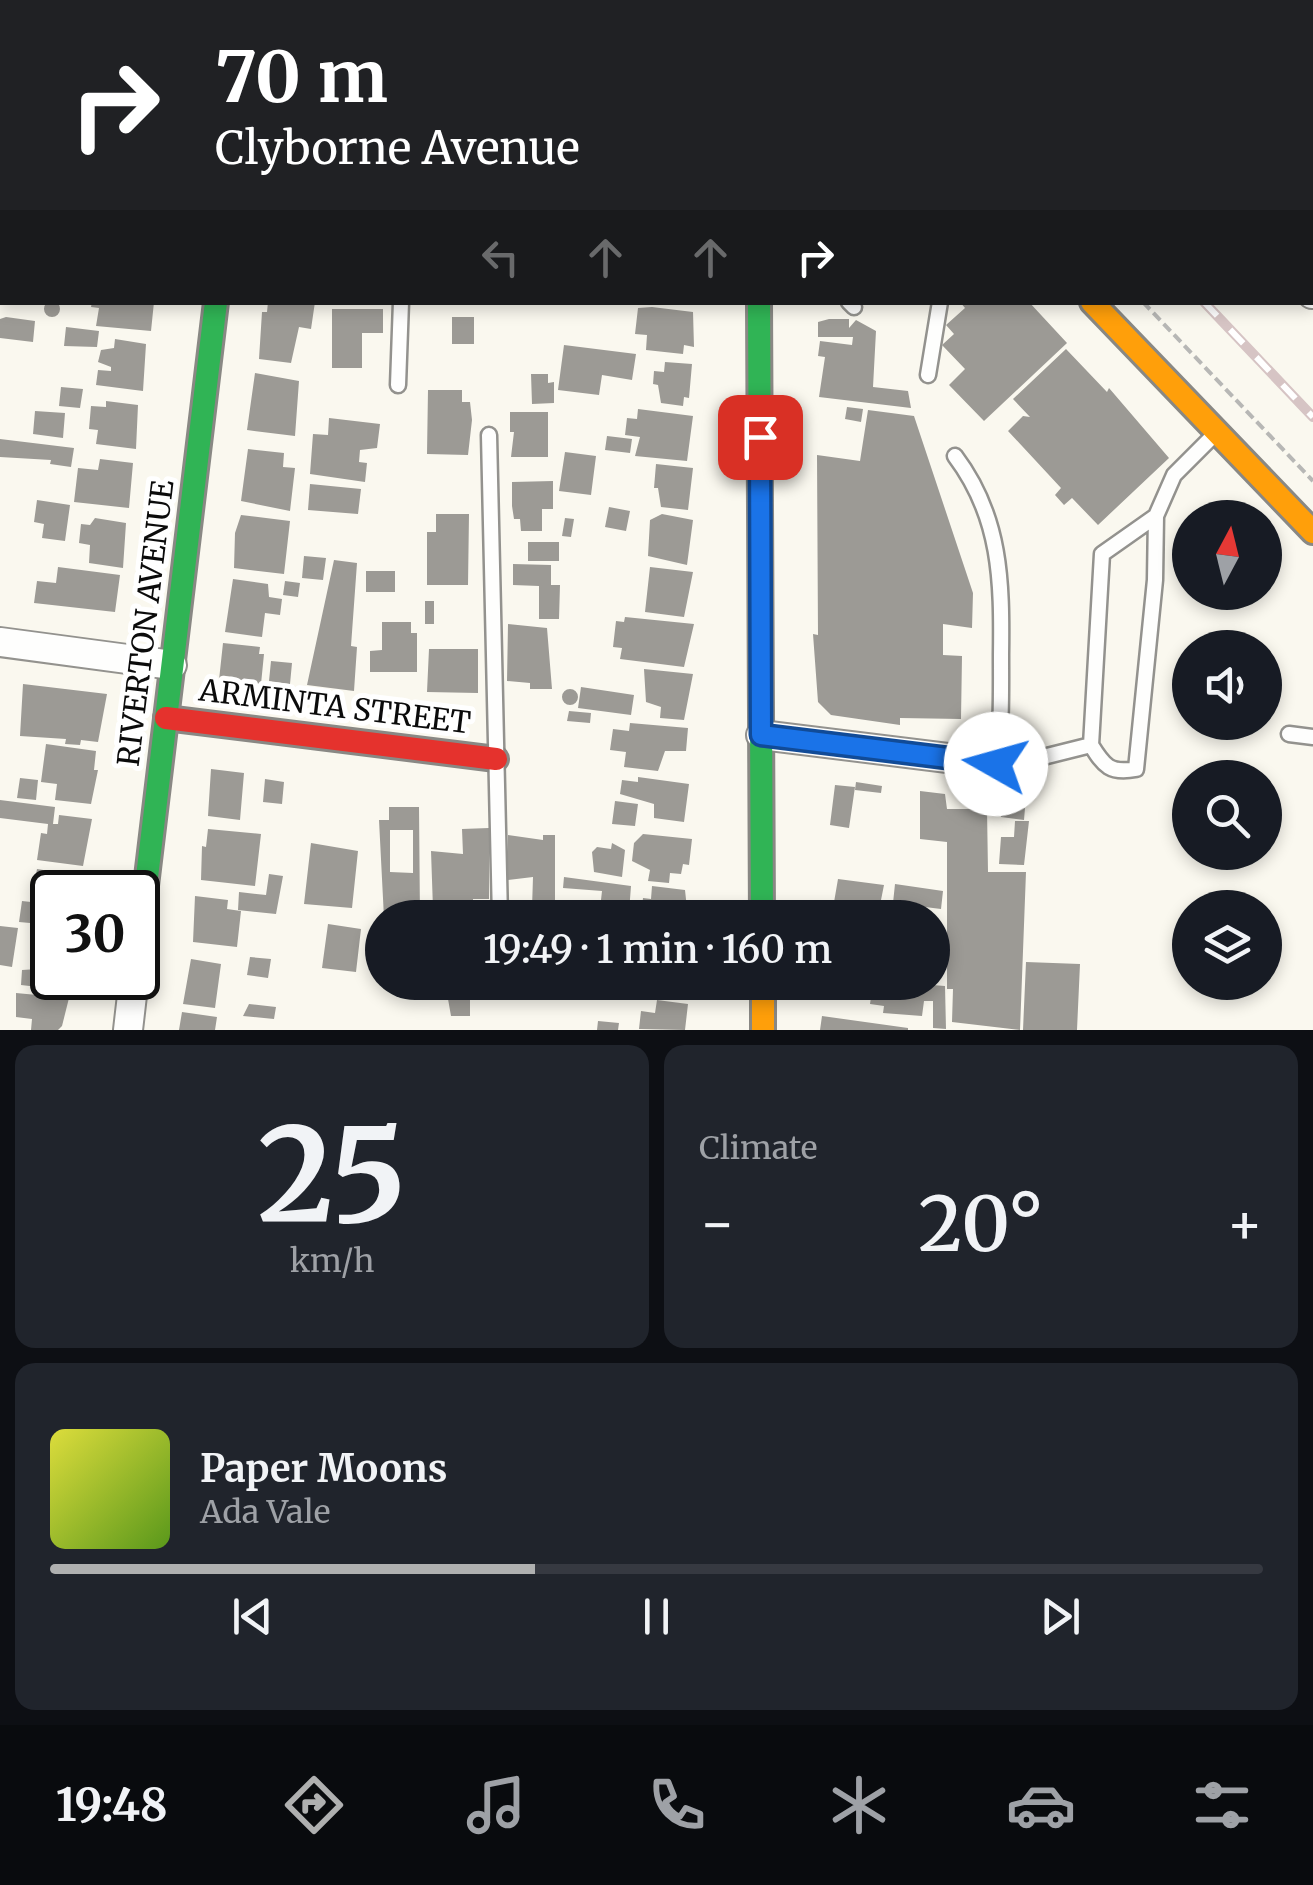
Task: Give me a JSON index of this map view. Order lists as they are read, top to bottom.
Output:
{
  "streets": {
    "main road": ["RIVERTON AVENUE", "ARMINTA STREET"]
  },
  "crossings": [
    ["RIVERTON AVENUE", "ARMINTA STREET"]
  ],
  "north": "top",
  "page": {
    "turn": ["70 m", "Clyborne Avenue"],
    "limit": "30",
    "trip": "19:49 · 1 min · 160 m",
    "tile": [
      ["25", "km/h"],
      "Climate"
    ],
    "heat": ["−", "20°", "+"],
    "song": ["Paper Moons", "Ada Vale"],
    "tabs": "19:48"
  }
}
